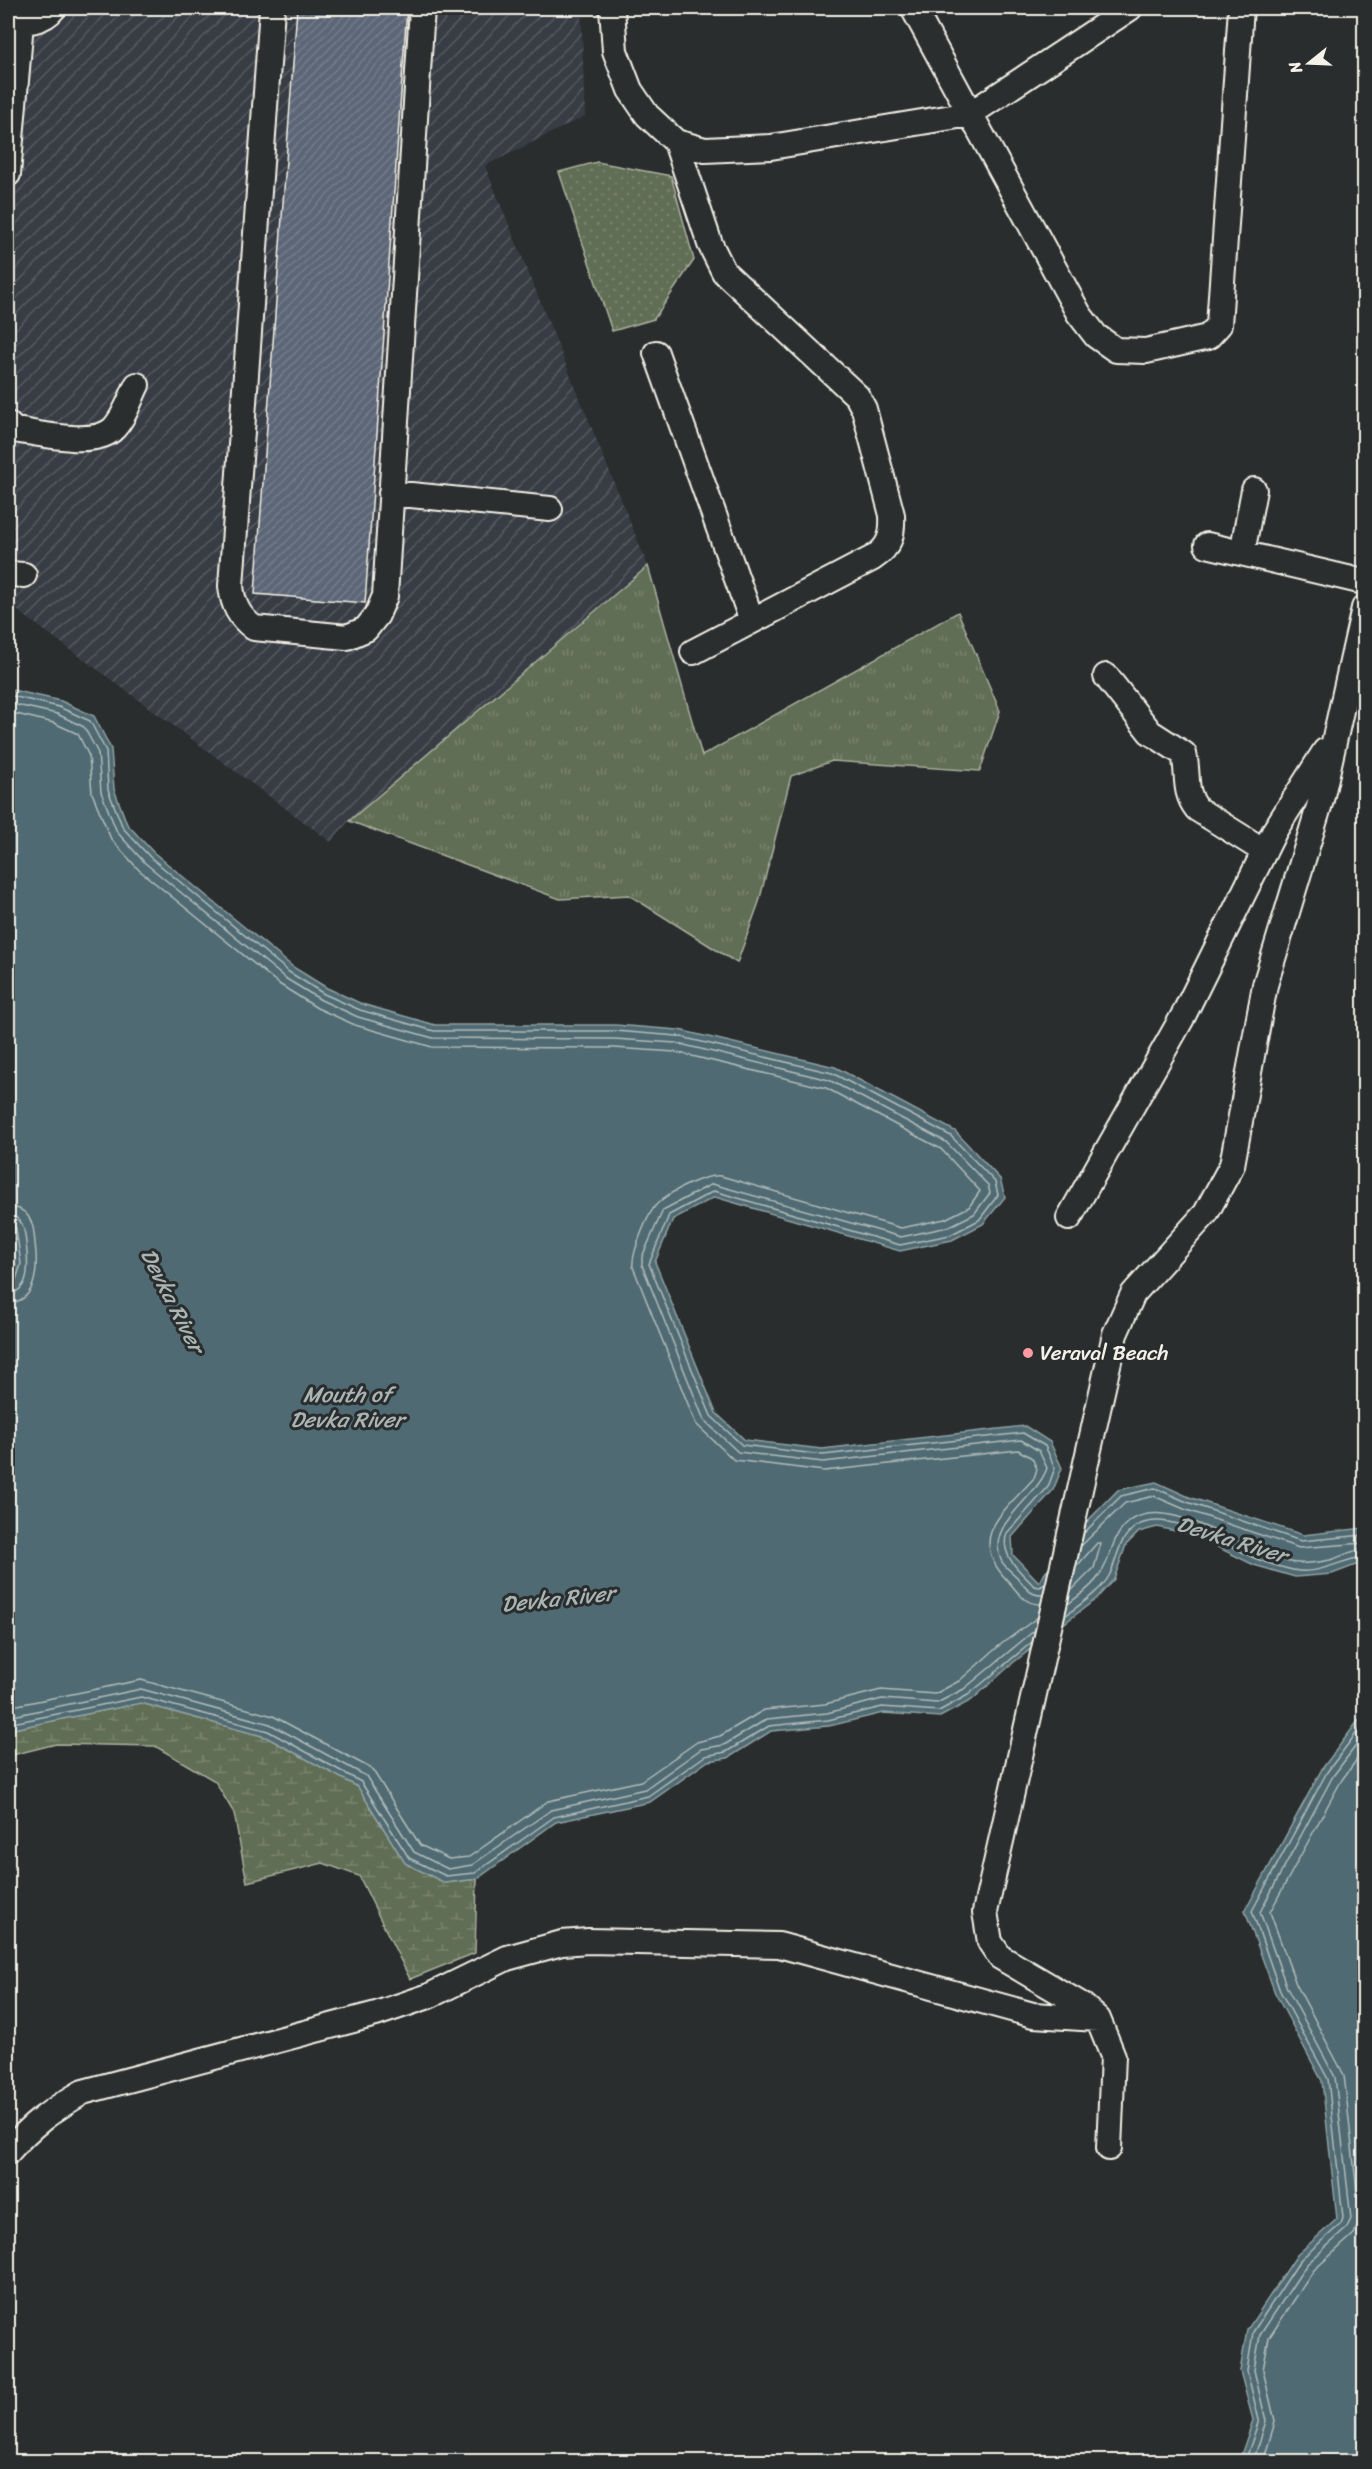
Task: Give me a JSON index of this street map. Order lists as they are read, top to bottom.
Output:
{
  "water": ["Devka River", "Mouth of Devka River"],
  "places": ["Veraval Beach"],
  "north": "left"
}
